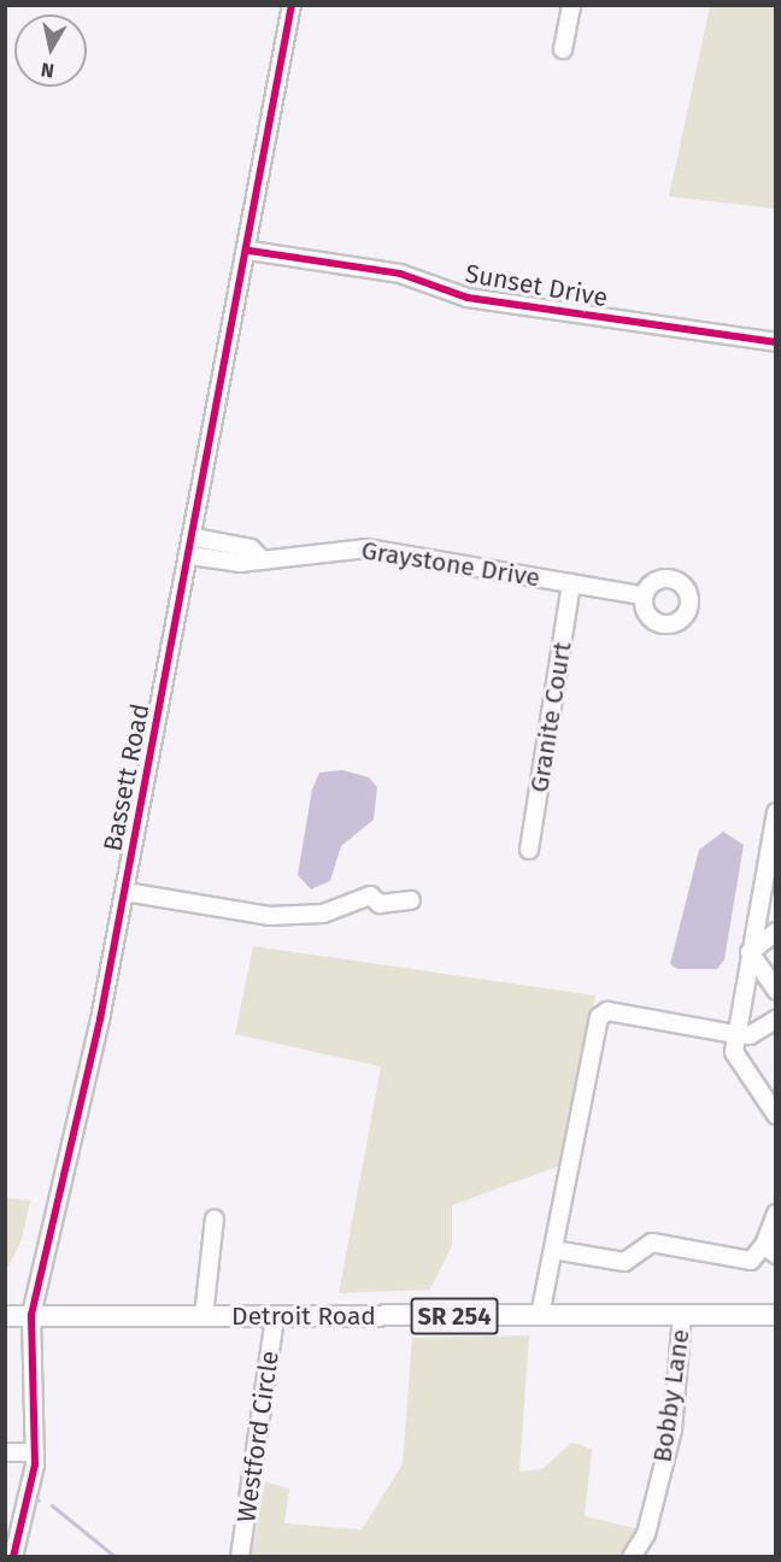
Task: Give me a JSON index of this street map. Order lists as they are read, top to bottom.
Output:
{
  "streets": {
    "main road": ["Detroit Road", "SR 254"],
    "street": [
      "Sunset Drive",
      "Graystone Drive",
      "Granite Court",
      "Bassett Road",
      "Bobby Lane",
      "Westford Circle"
    ]
  },
  "crossings": [
    ["Sunset Drive", "Bassett Road"],
    ["Graystone Drive", "Granite Court"],
    ["Graystone Drive", "Bassett Road"],
    ["Bassett Road", "Detroit Road"],
    ["Detroit Road", "Bobby Lane"],
    ["Detroit Road", "Westford Circle"]
  ],
  "north": "bottom"
}
